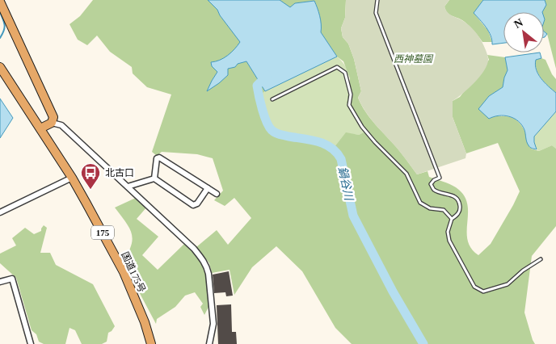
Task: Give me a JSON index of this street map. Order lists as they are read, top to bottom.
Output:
{
  "streets": {
    "highway": ["175", "国道175号"]
  },
  "water": ["鍋谷川"],
  "parks": ["西神墓園"],
  "places": {
    "bus stop": ["北古口"]
  },
  "north": "top left"
}
